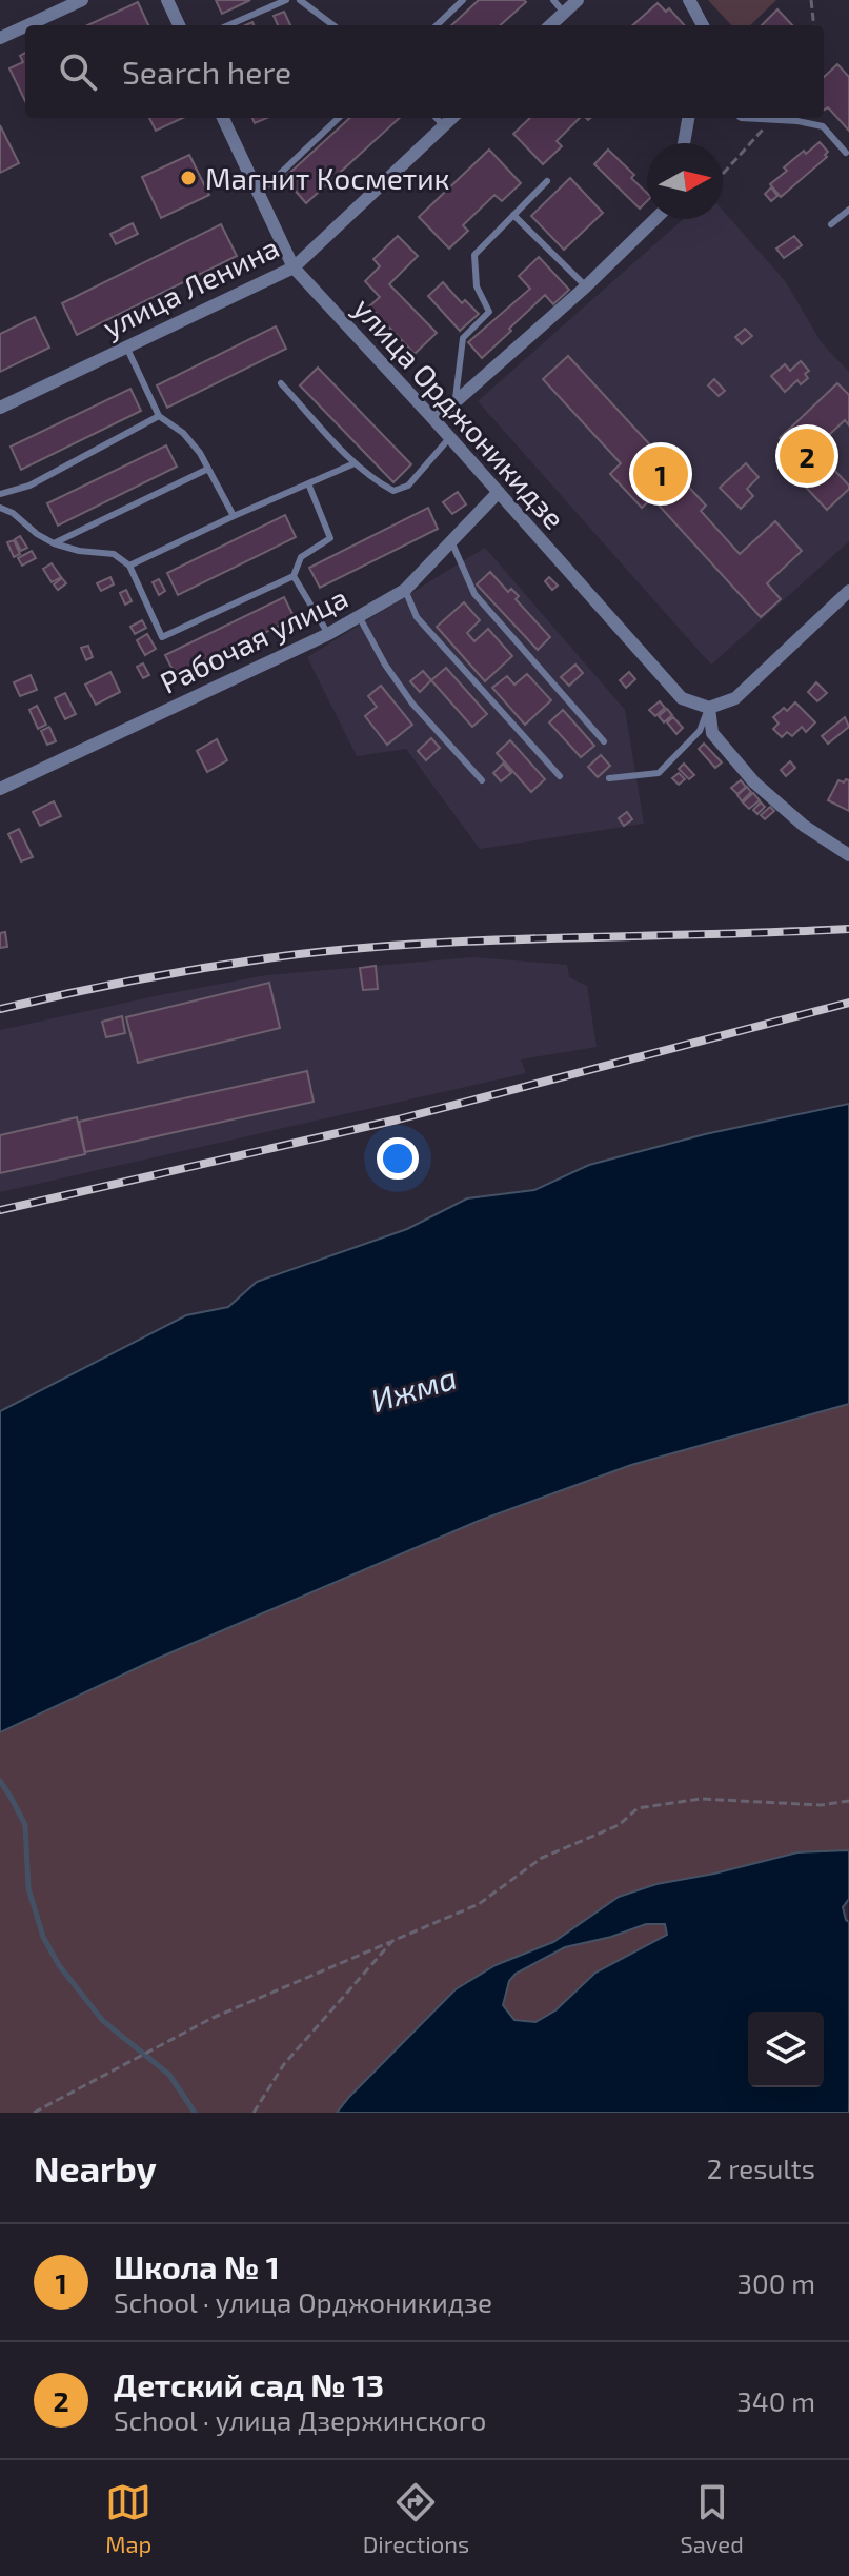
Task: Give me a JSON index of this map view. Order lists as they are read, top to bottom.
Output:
{
  "streets": {
    "street": ["улица Ленина", "улица Орджоникидзе", "Рабочая улица"]
  },
  "crossings": [
    ["улица Ленина", "улица Орджоникидзе"],
    ["улица Орджоникидзе", "Рабочая улица"]
  ],
  "water": ["Ижма"],
  "places": ["Магнит Косметик"],
  "north": "right",
  "page": {
    "search": "Search here",
    "pins": ["2", "1"],
    "heading": ["Nearby", "2 results"],
    "list": [
      {
        "mark": "1",
        "name": "Школа № 1",
        "note": "School · улица Орджоникидзе",
        "value": "300 m"
      },
      {
        "mark": "2",
        "name": "Детский сад № 13",
        "note": "School · улица Дзержинского",
        "value": "340 m"
      }
    ],
    "nav": ["Map", "Directions", "Saved"]
  }
}
